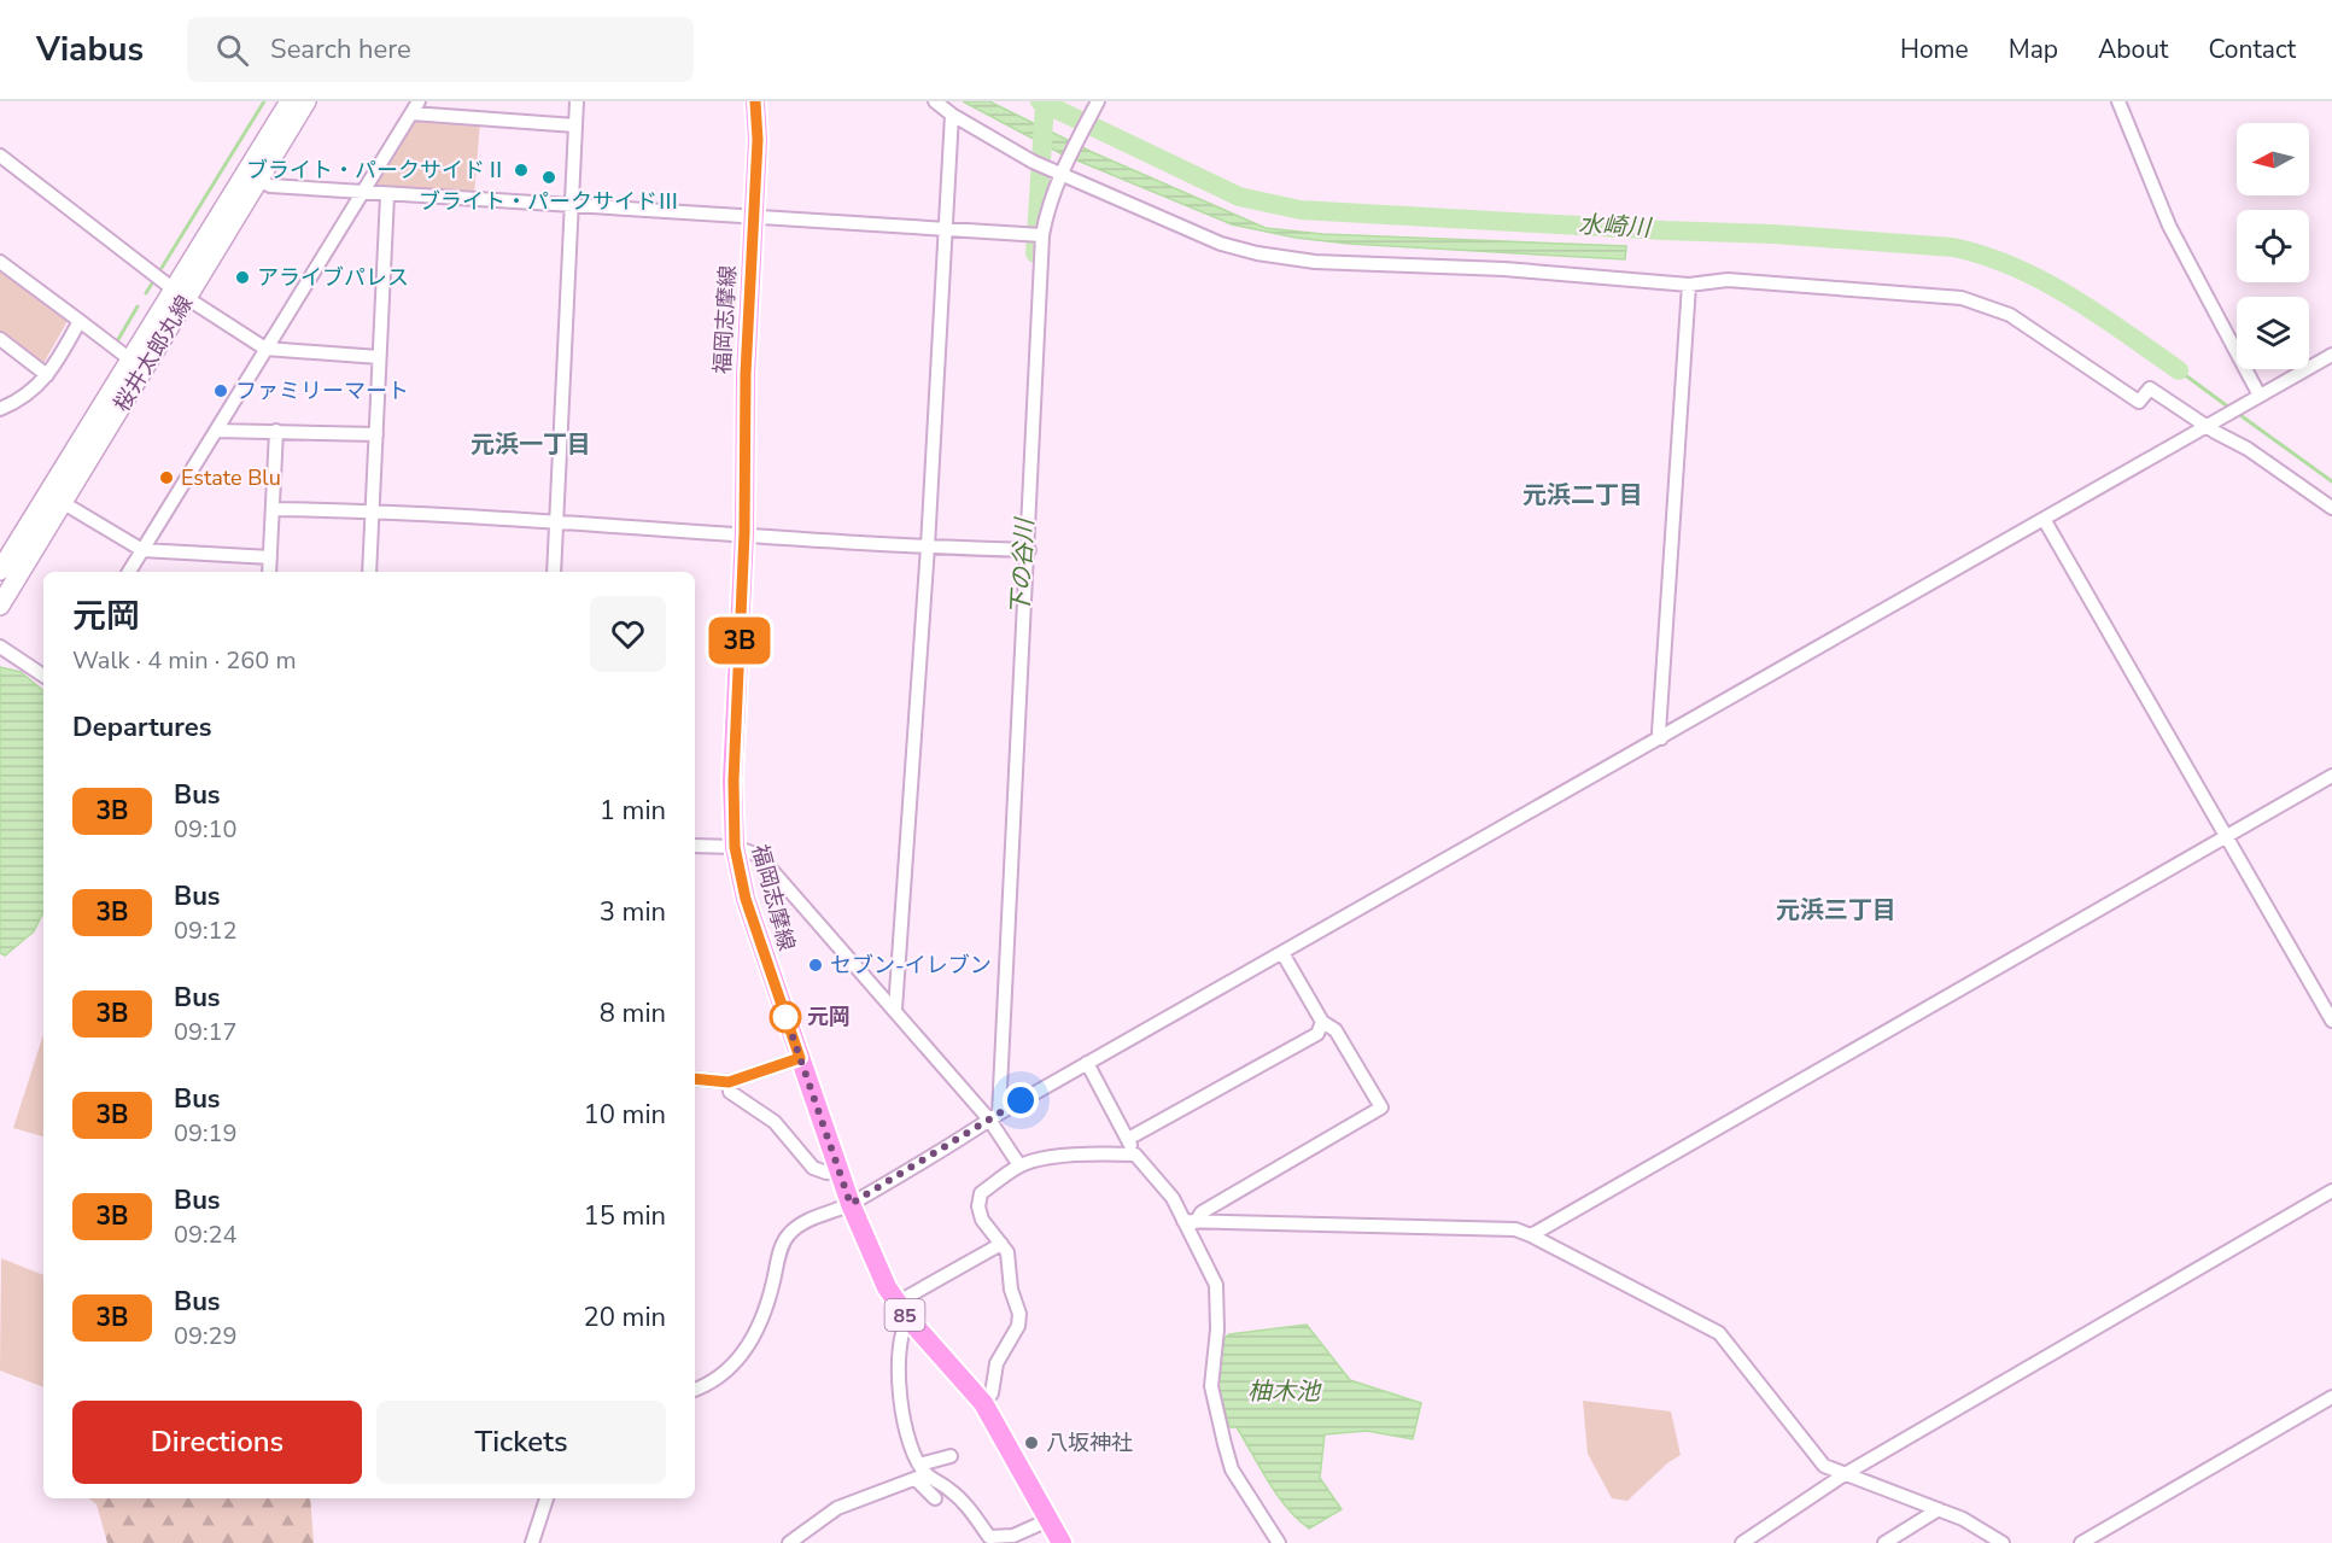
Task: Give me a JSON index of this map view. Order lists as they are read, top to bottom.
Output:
{
  "streets": {
    "main road": ["福岡志摩線", "桜井太郎丸線", "85"]
  },
  "districts": ["元浜一丁目", "元浜二丁目", "元浜三丁目"],
  "water": ["水崎川", "下の谷川", "柚木池"],
  "places": [
    "ブライト・パークサイドⅡ",
    "ブライト・パークサイドⅢ",
    "アライブパレス",
    "ファミリーマート",
    "Estate Blu",
    "セブン-イレブン",
    "元岡",
    "八坂神社"
  ],
  "lines": ["bus line 3B"],
  "north": "left",
  "page": {
    "header": "Viabus",
    "search": "Search here",
    "nav": [
      "Home",
      "Map",
      "About",
      "Contact"
    ],
    "on_map": "3B",
    "heading": [
      ["元岡", "Walk · 4 min · 260 m"],
      "Departures"
    ],
    "list": [
      {
        "mark": "3B",
        "name": "Bus",
        "note": "09:10",
        "value": "1 min"
      },
      {
        "mark": "3B",
        "name": "Bus",
        "note": "09:12",
        "value": "3 min"
      },
      {
        "mark": "3B",
        "name": "Bus",
        "note": "09:17",
        "value": "8 min"
      },
      {
        "mark": "3B",
        "name": "Bus",
        "note": "09:19",
        "value": "10 min"
      },
      {
        "mark": "3B",
        "name": "Bus",
        "note": "09:24",
        "value": "15 min"
      },
      {
        "mark": "3B",
        "name": "Bus",
        "note": "09:29",
        "value": "20 min"
      }
    ],
    "buttons": ["Directions", "Tickets"]
  }
}
